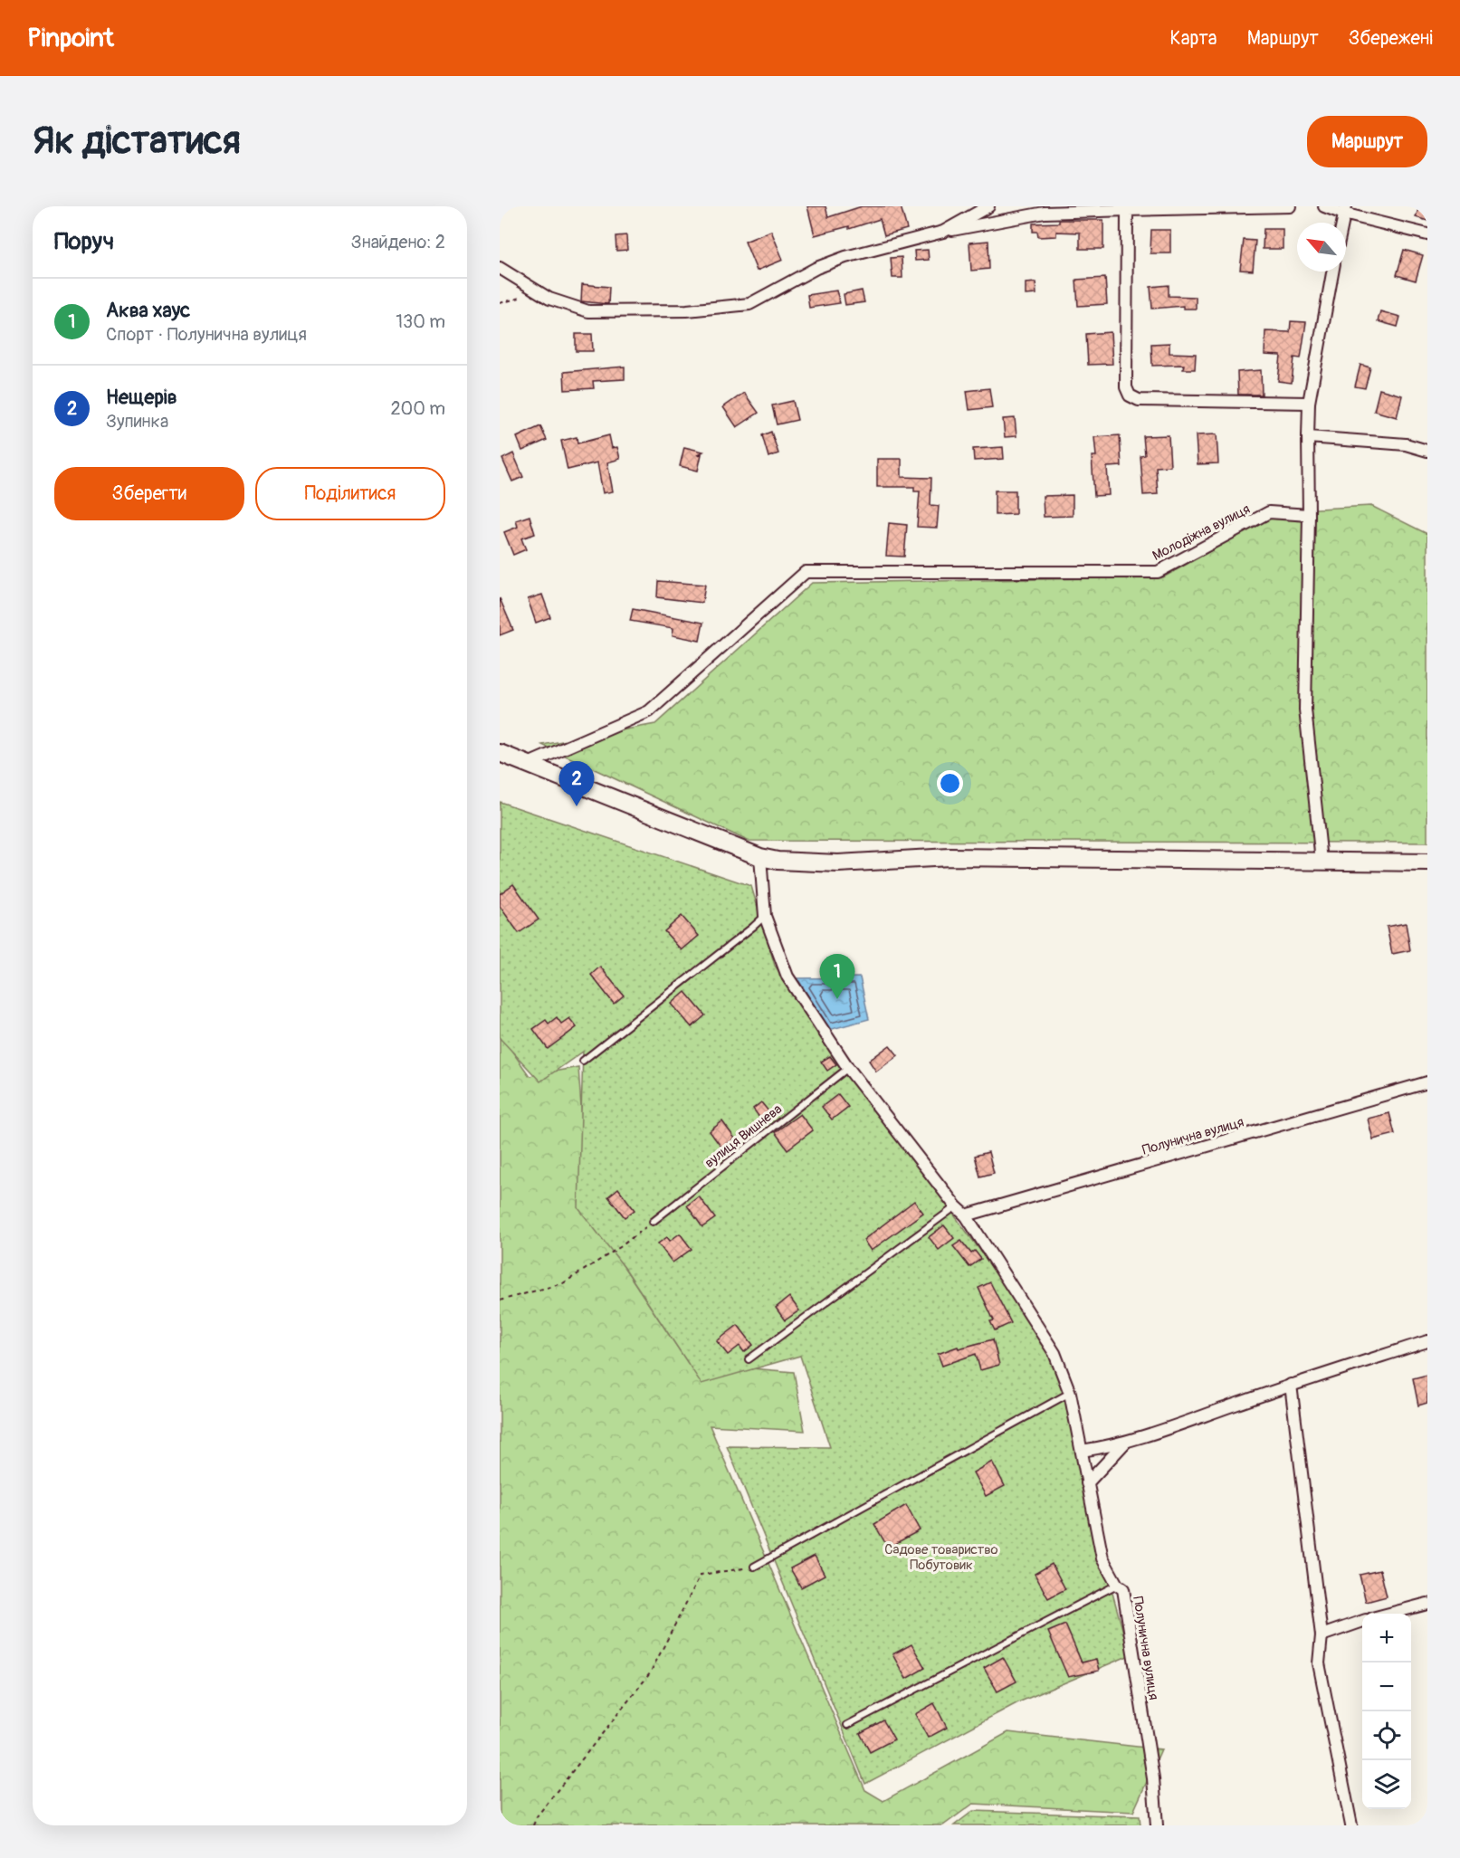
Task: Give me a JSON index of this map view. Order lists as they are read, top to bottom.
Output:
{
  "streets": {
    "street": ["Молодіжна вулиця", "Полунична вулиця"],
    "lane": ["вулиця Вишнева"]
  },
  "crossings": [
    ["вулиця Вишнева", "Полунична вулиця"]
  ],
  "parks": ["Садове товариство Побутовик"],
  "north": "top left",
  "page": {
    "header": "Pinpoint",
    "nav": ["Карта", "Маршрут", "Збережені"],
    "buttons": [
      "Маршрут",
      ["Зберегти", "Поділитися"]
    ],
    "title": "Як дістатися",
    "heading": ["Поруч", "Знайдено: 2"],
    "list": [
      {
        "mark": "1",
        "name": "Аква хаус",
        "note": "Спорт · Полунична вулиця",
        "value": "130 m"
      },
      {
        "mark": "2",
        "name": "Нещерів",
        "note": "Зупинка",
        "value": "200 m"
      }
    ],
    "pins": ["2", "1"],
    "map_buttons": ["+", "−"]
  }
}
